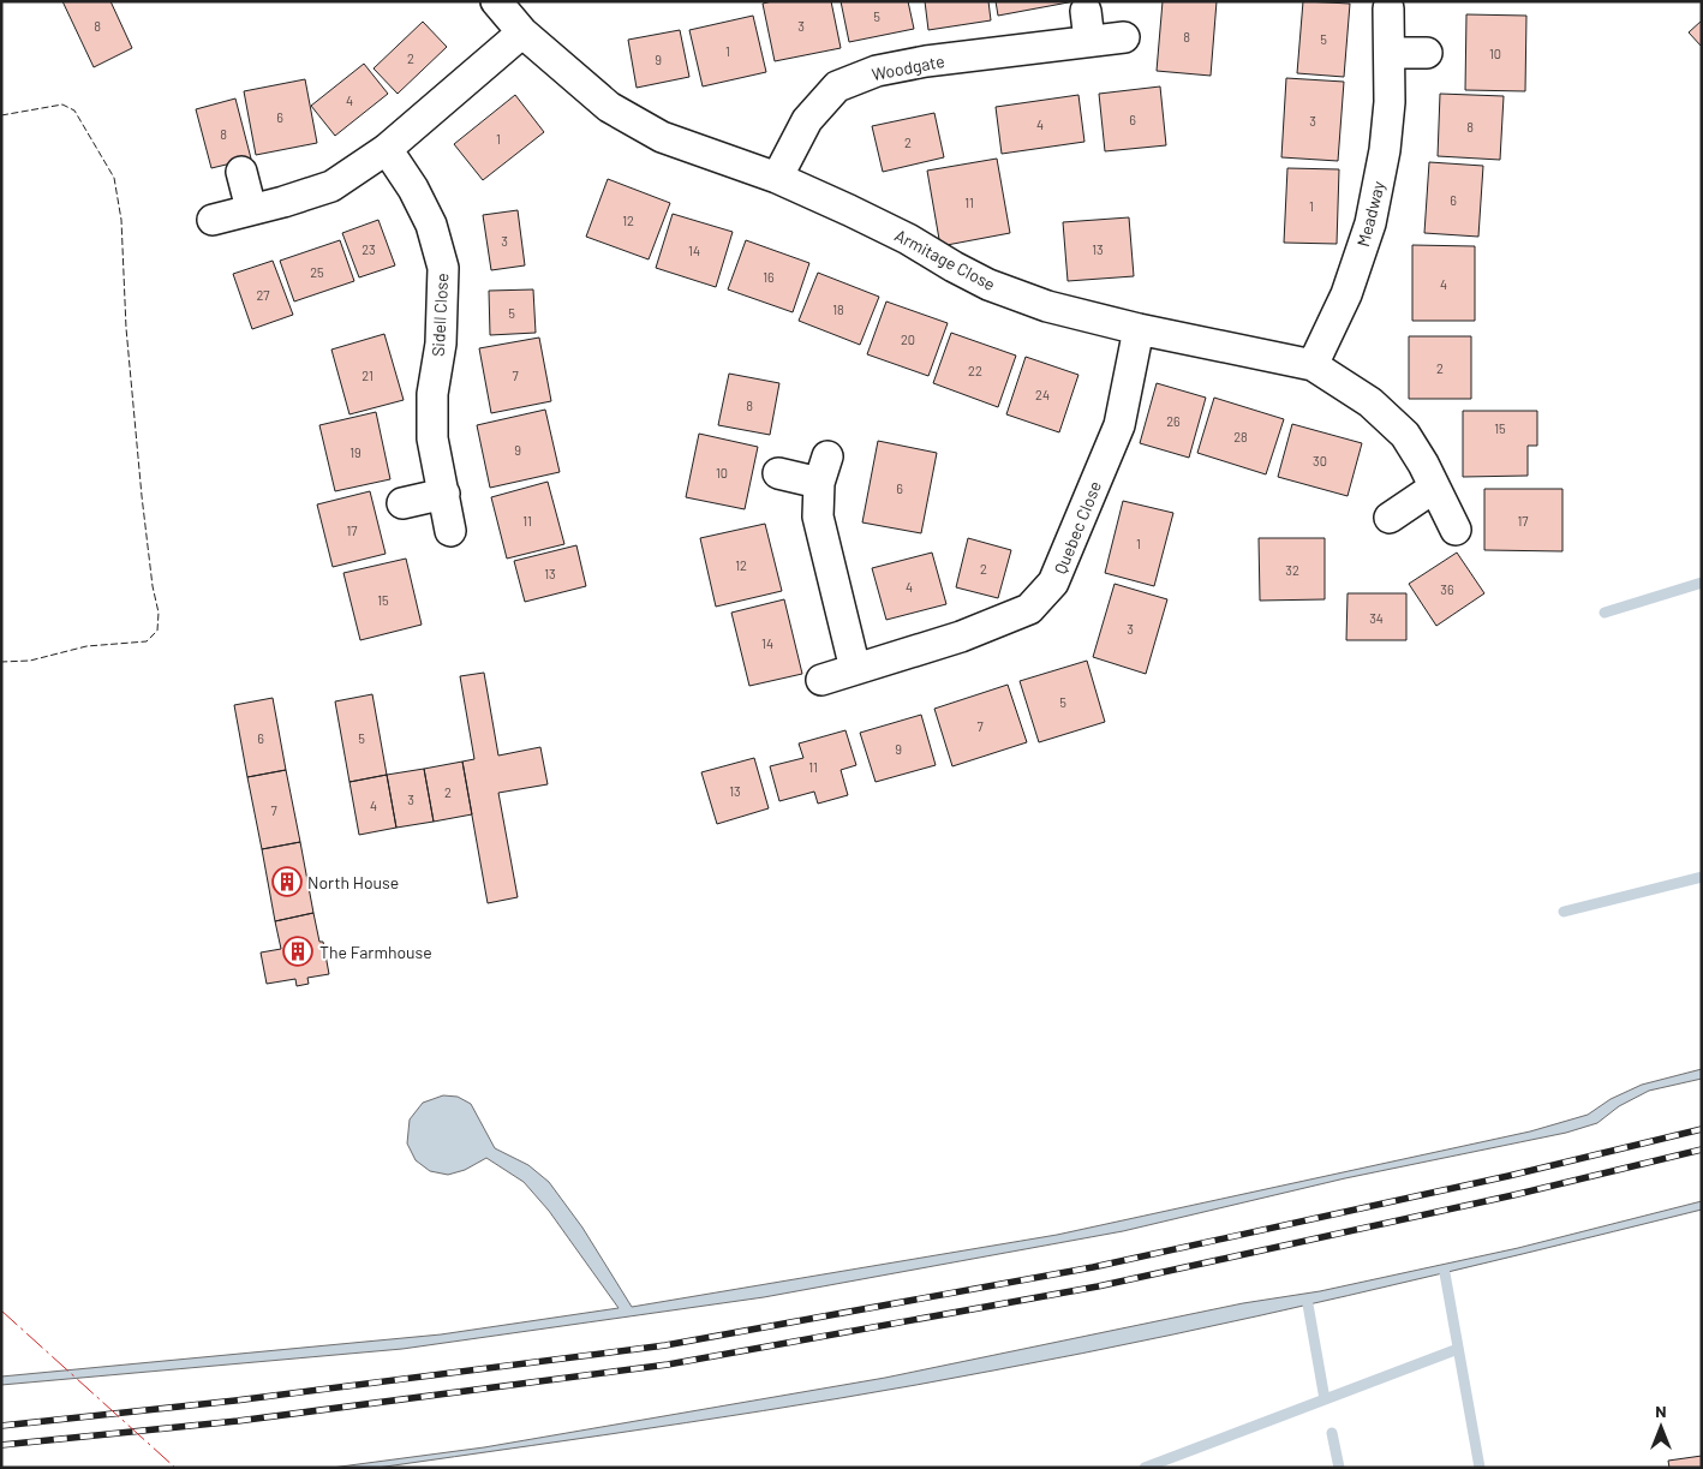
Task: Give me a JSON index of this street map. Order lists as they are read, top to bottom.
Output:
{
  "streets": {
    "street": [
      "Woodgate",
      "Meadway",
      "Armitage Close",
      "Sidell Close",
      "Quebec Close"
    ]
  },
  "crossings": [
    ["Woodgate", "Armitage Close"],
    ["Meadway", "Armitage Close"],
    ["Armitage Close", "Quebec Close"]
  ],
  "places": {
    "building": ["North House", "The Farmhouse"]
  },
  "house_numbers": [
    "5",
    "8",
    "3",
    "8",
    "5",
    "1",
    "10",
    "2",
    "9",
    "4",
    "6",
    "6",
    "3",
    "4",
    "8",
    "8",
    "1",
    "2",
    "6",
    "11",
    "1",
    "12",
    "3",
    "23",
    "13",
    "14",
    "25",
    "16",
    "4",
    "27",
    "18",
    "5",
    "20",
    "2",
    "22",
    "21",
    "7",
    "24",
    "8",
    "26",
    "15",
    "28",
    "9",
    "19",
    "30",
    "10",
    "6",
    "11",
    "17",
    "17",
    "1",
    "12",
    "2",
    "32",
    "13",
    "4",
    "36",
    "15",
    "34",
    "3",
    "14",
    "5",
    "7",
    "6",
    "5",
    "9",
    "11",
    "13",
    "2",
    "3",
    "4",
    "7"
  ],
  "north": "top"
}
